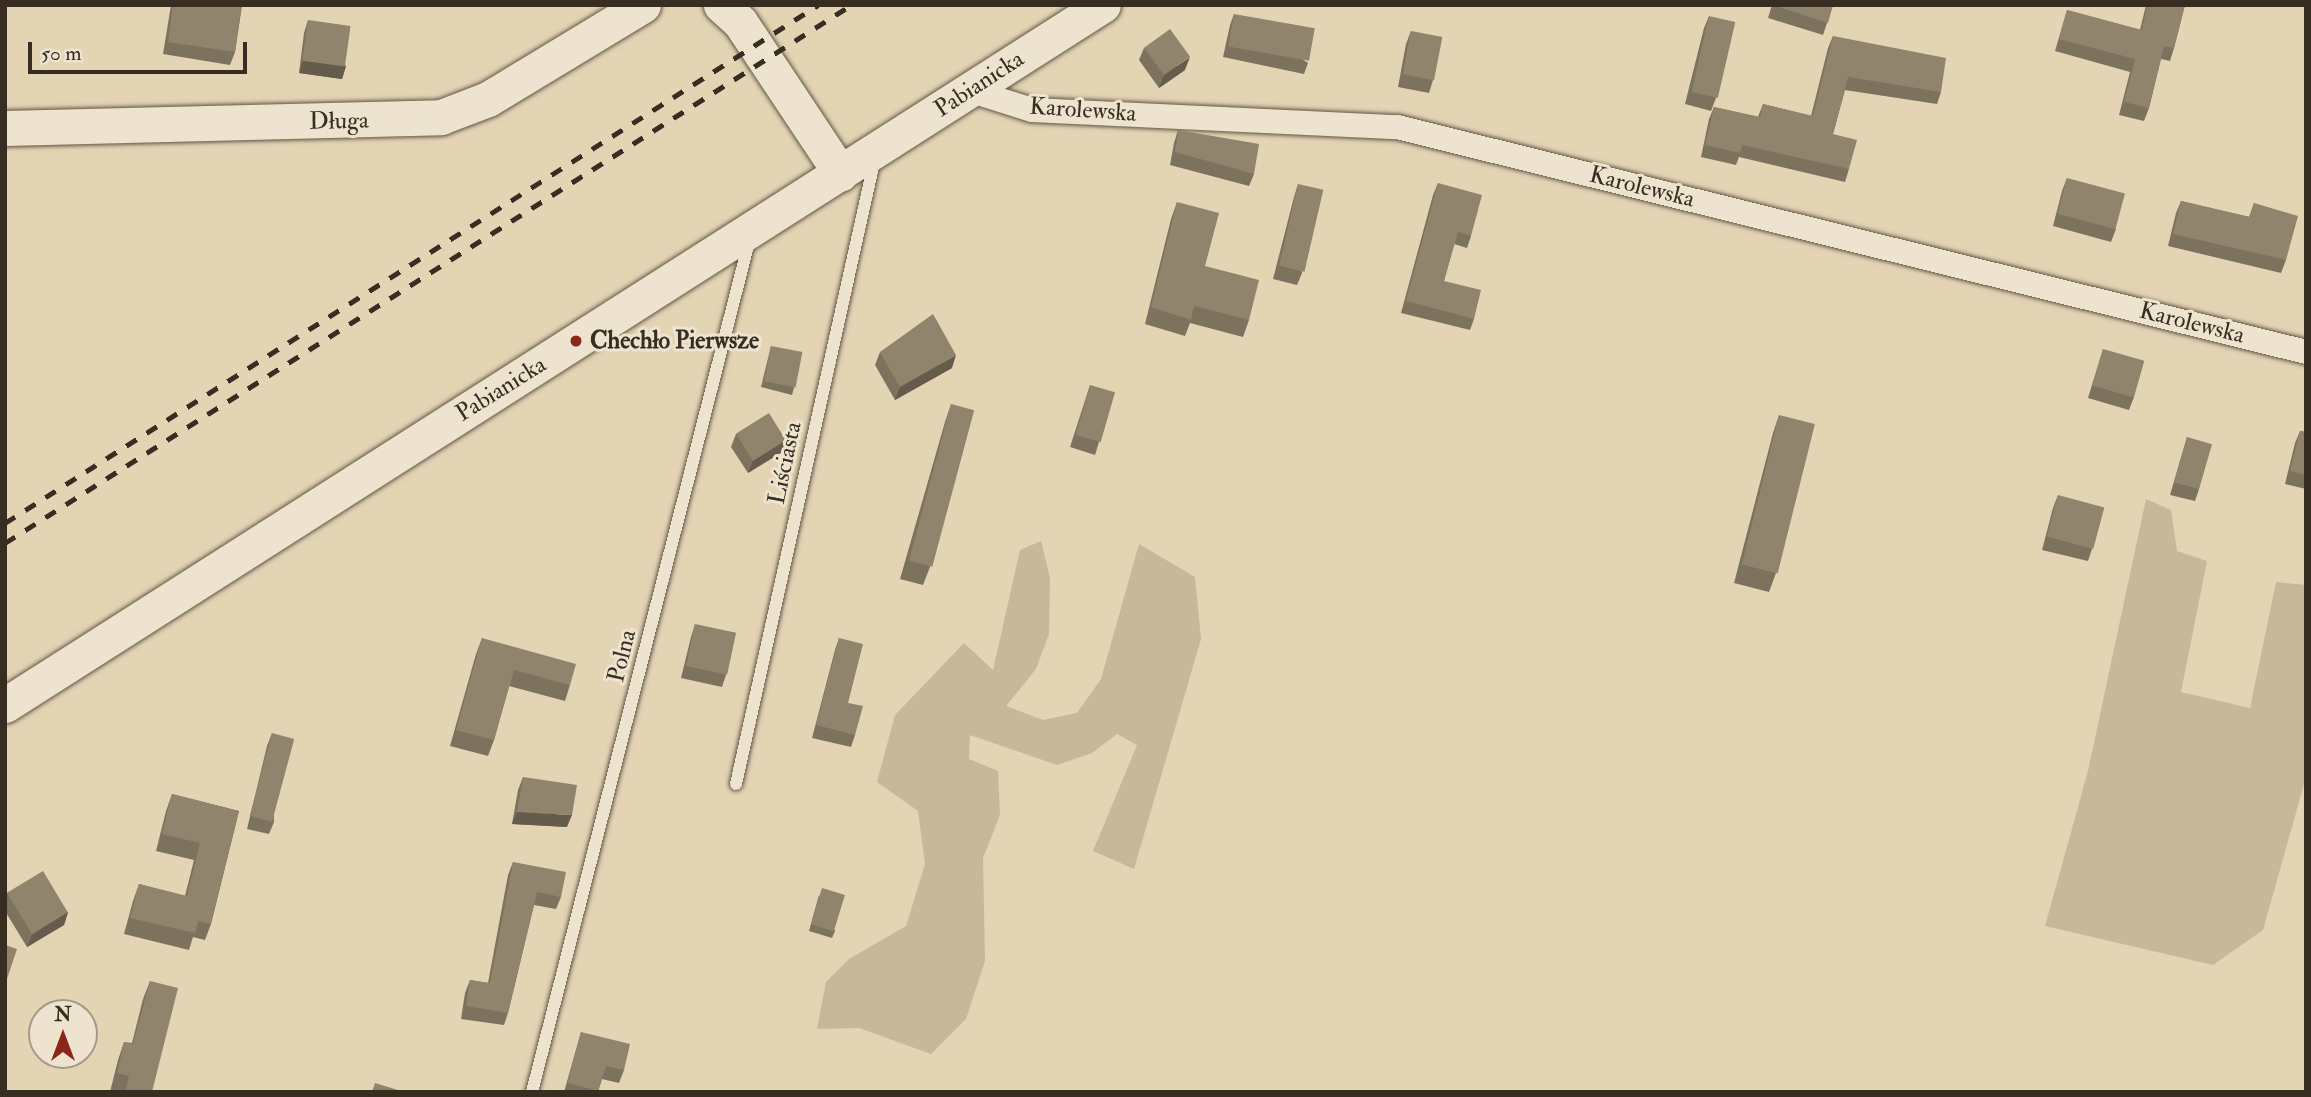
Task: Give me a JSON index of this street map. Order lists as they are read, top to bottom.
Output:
{
  "streets": {
    "main road": ["Pabianicka", "Długa"],
    "street": ["Karolewska"],
    "lane": ["Liściasta", "Polna"]
  },
  "crossings": [
    ["Pabianicka", "Karolewska"],
    ["Pabianicka", "Liściasta"],
    ["Pabianicka", "Polna"]
  ],
  "places": ["Chechło Pierwsze"],
  "scale_bar": "50 m",
  "north": "top"
}
